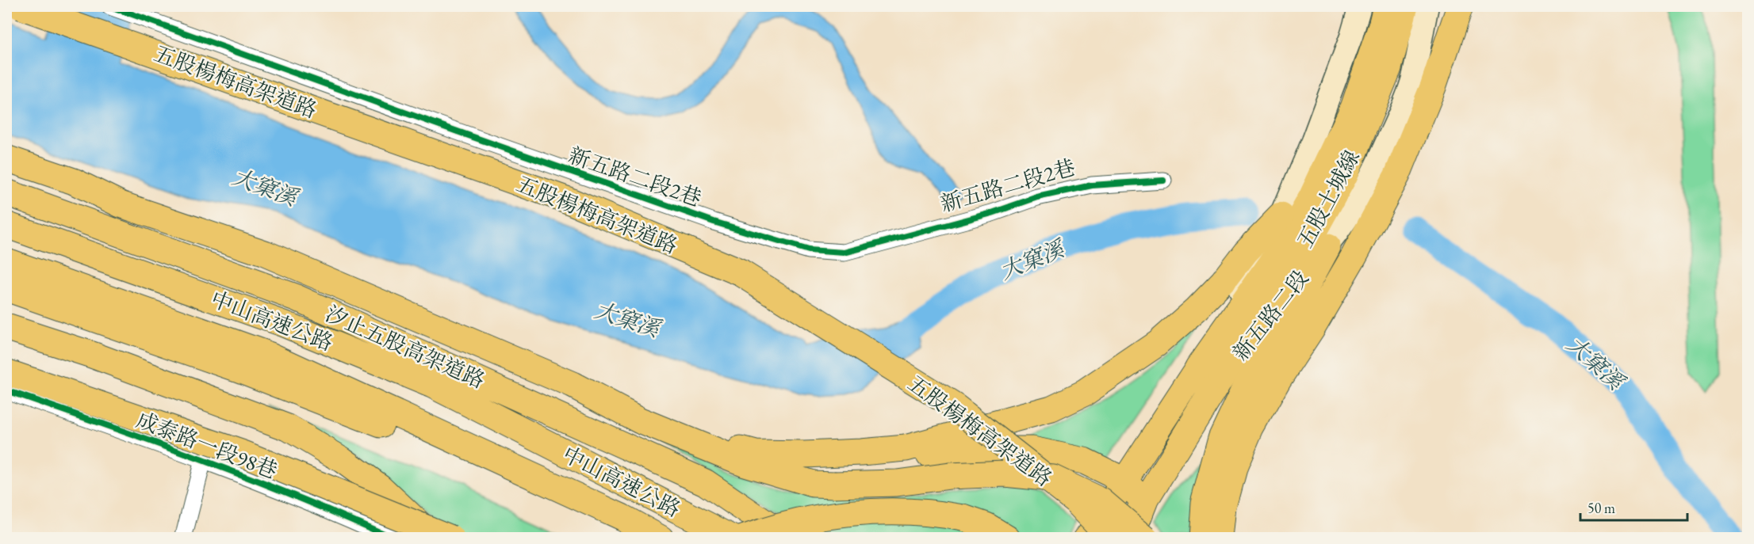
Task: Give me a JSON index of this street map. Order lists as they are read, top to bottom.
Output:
{
  "streets": {
    "highway": [
      "五股楊梅高架道路",
      "五股土城線",
      "中山高速公路",
      "汐止五股高架道路"
    ],
    "main road": ["新五路二段"],
    "street": ["新五路二段2巷", "成泰路一段98巷"]
  },
  "crossings": [
    ["五股楊梅高架道路", "新五路二段"],
    ["五股土城線", "新五路二段"]
  ],
  "water": ["大窠溪"],
  "scale_bar": "50 m"
}
